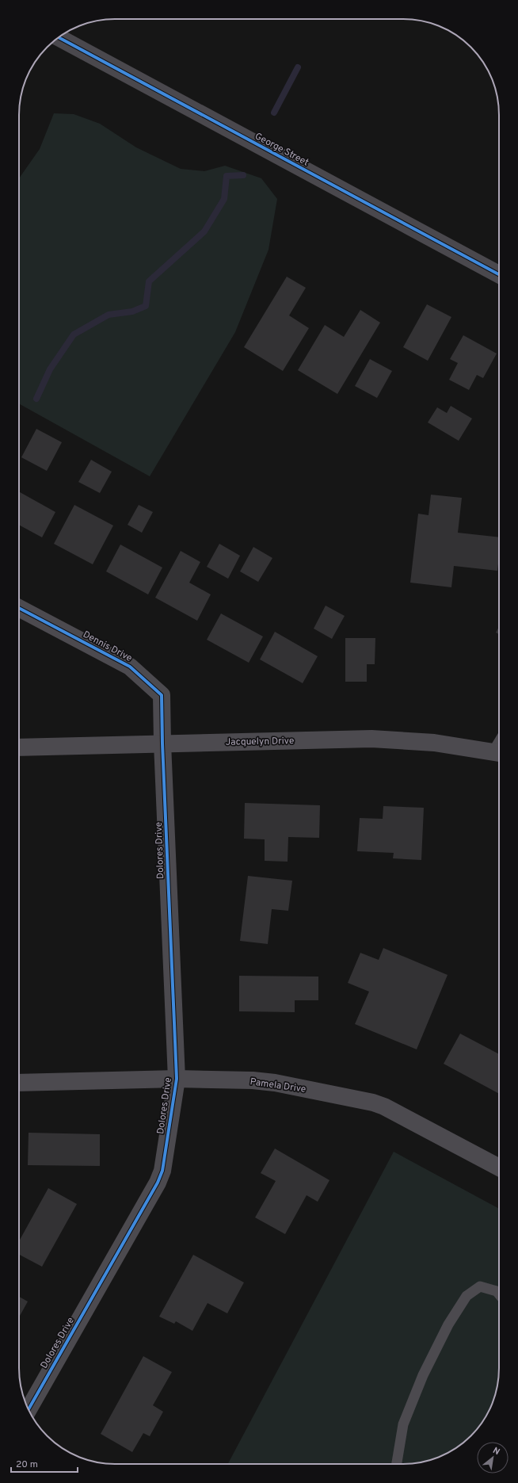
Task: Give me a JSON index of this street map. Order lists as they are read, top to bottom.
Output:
{
  "streets": {
    "street": [
      "George Street",
      "Dennis Drive",
      "Jacquelyn Drive",
      "Dolores Drive",
      "Pamela Drive"
    ]
  },
  "crossings": [
    ["Dennis Drive", "Jacquelyn Drive"],
    ["Dennis Drive", "Dolores Drive"],
    ["Jacquelyn Drive", "Dolores Drive"],
    ["Dolores Drive", "Pamela Drive"]
  ],
  "scale_bar": "20 m",
  "north": "top right"
}
